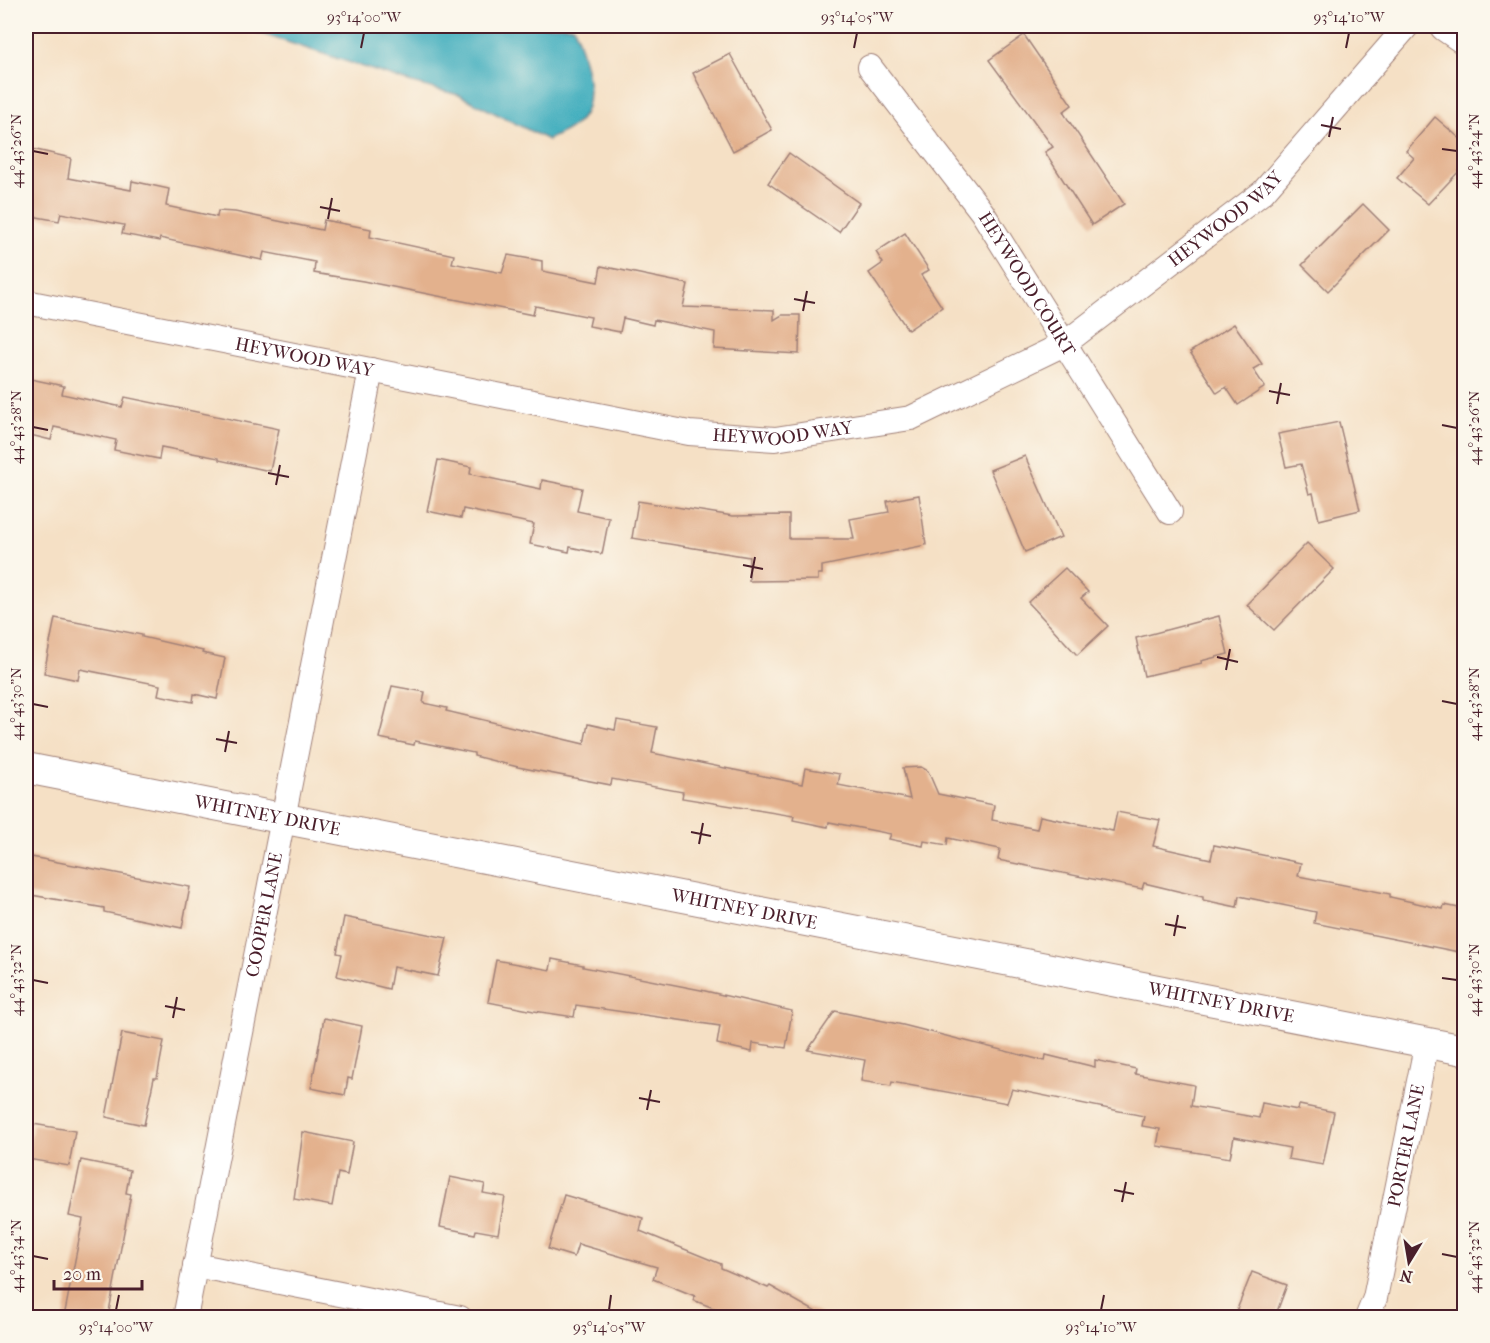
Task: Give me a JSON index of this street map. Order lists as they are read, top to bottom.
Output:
{
  "streets": {
    "street": [
      "HEYWOOD WAY",
      "HEYWOOD COURT",
      "WHITNEY DRIVE",
      "COOPER LANE",
      "PORTER LANE"
    ]
  },
  "crossings": [
    ["HEYWOOD WAY", "HEYWOOD COURT"],
    ["HEYWOOD WAY", "COOPER LANE"],
    ["WHITNEY DRIVE", "COOPER LANE"],
    ["WHITNEY DRIVE", "PORTER LANE"]
  ],
  "scale_bar": "20 m",
  "north": "bottom",
  "coordinates": [
    "93°14'00\"W",
    "93°14'05\"W",
    "93°14'10\"W",
    "44°43'26\"N",
    "44°43'24\"N",
    "44°43'28\"N",
    "44°43'30\"N",
    "44°43'32\"N",
    "44°43'34\"N"
  ]
}
